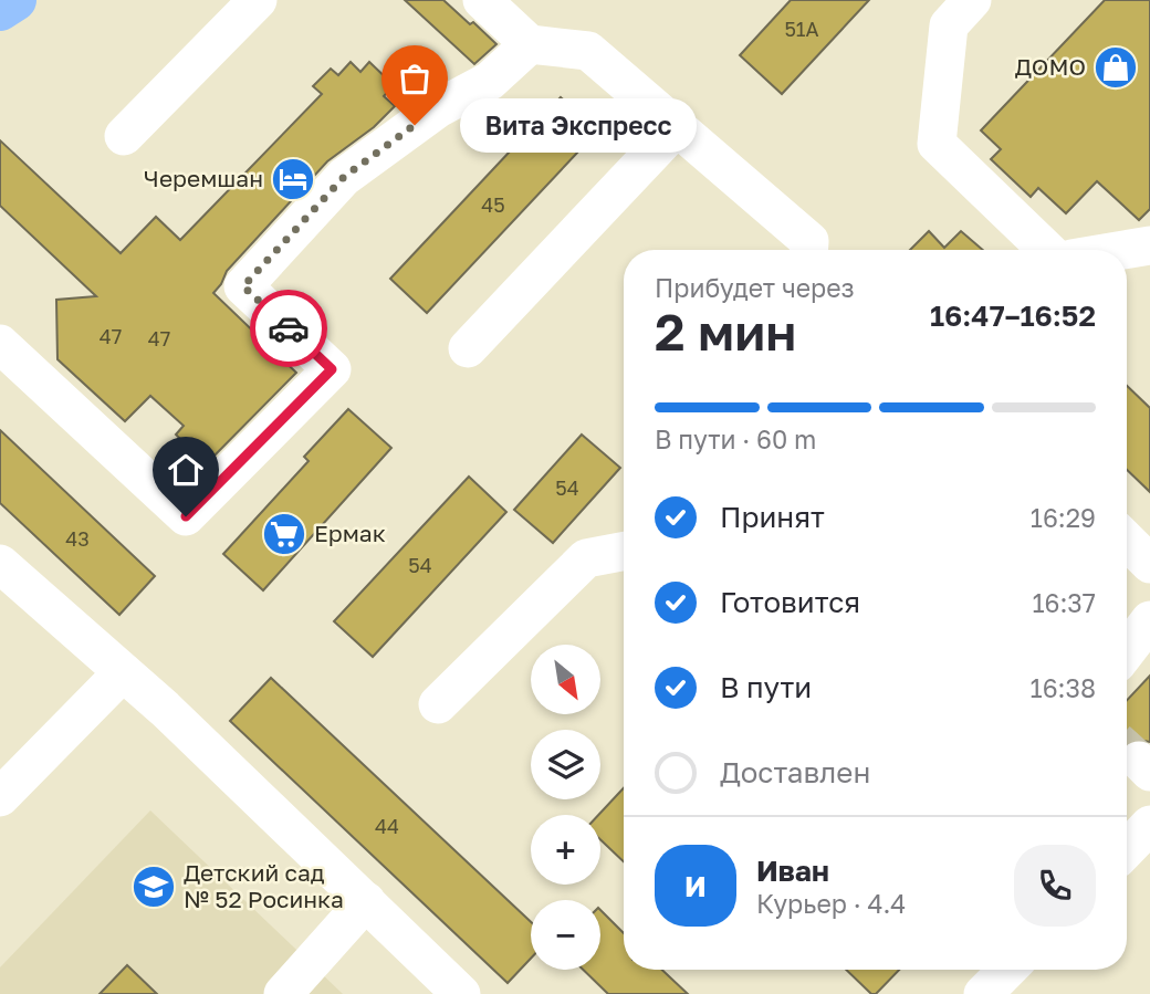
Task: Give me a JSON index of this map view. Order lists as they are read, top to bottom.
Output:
{
  "places": {
    "shop": ["ДОМО"],
    "other": ["Вита Экспресс"],
    "hotel": ["Черемшан"],
    "supermarket": ["Ермак"],
    "school or university": ["Детский сад № 52 Росинка"]
  },
  "house_numbers": [
    "51А",
    "45",
    "47",
    "47",
    "54",
    "43",
    "54",
    "44"
  ],
  "north": "bottom right",
  "page": {
    "bubble": "Вита Экспресс",
    "heading": ["2 мин", "Прибудет через", "16:47–16:52"],
    "panel": ["Иван", "Курьер · 4.4"],
    "bar": "В пути · 60 m",
    "list": [
      ["Принят", "16:29"],
      ["Готовится", "16:37"],
      ["В пути", "16:38"],
      "Доставлен"
    ],
    "map_buttons": ["+", "−"],
    "round": "И"
  }
}
